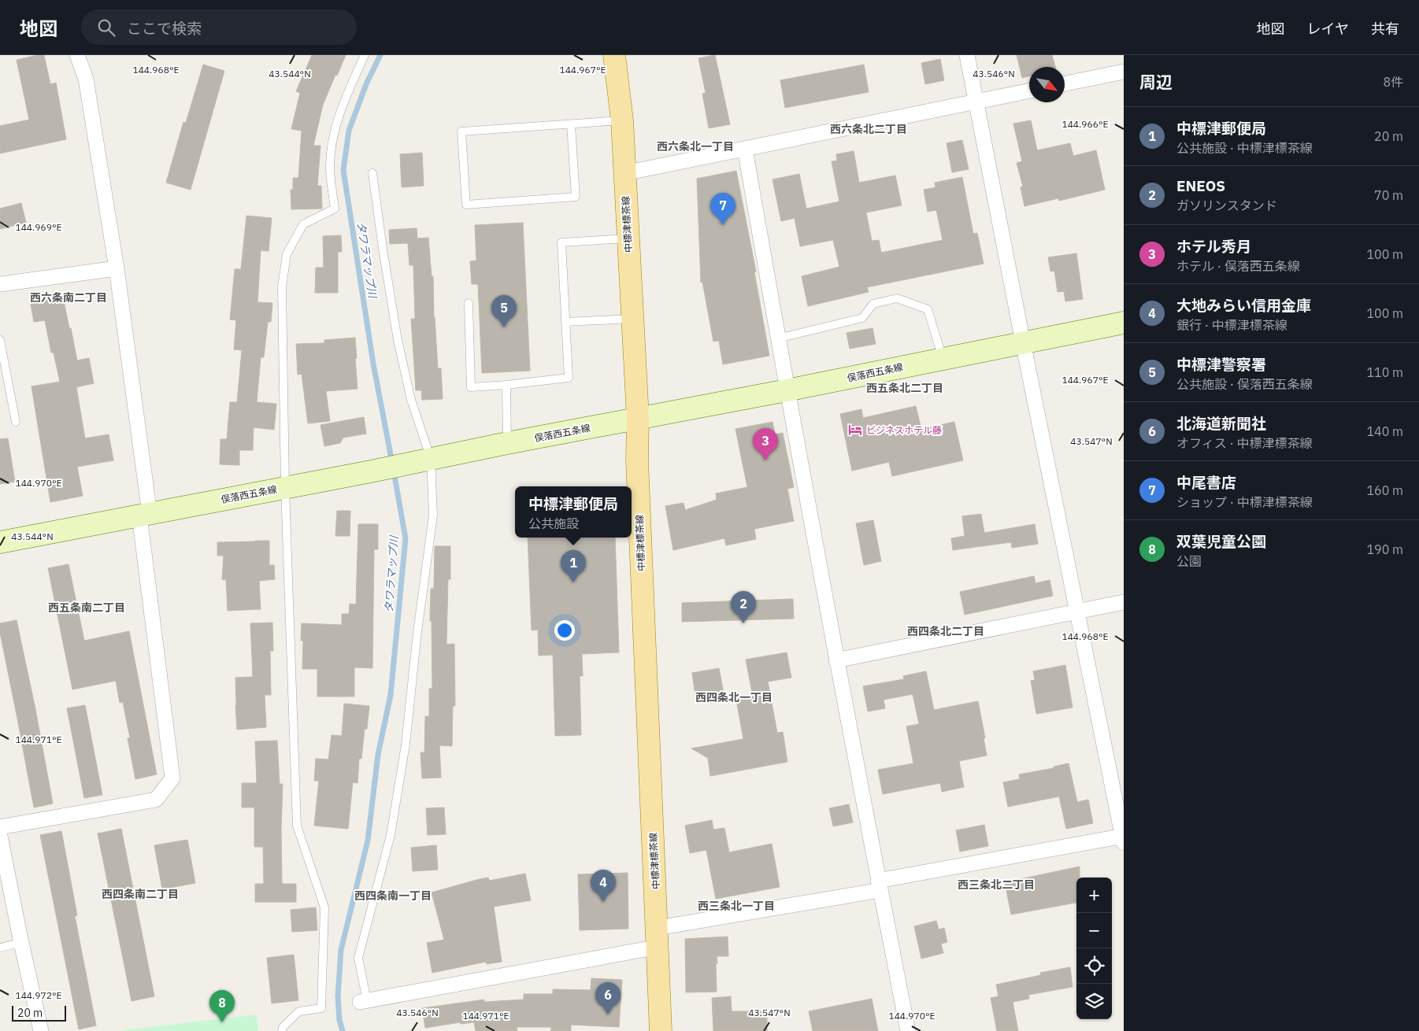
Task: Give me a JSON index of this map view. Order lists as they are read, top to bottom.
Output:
{
  "streets": {
    "main road": ["中標津標茶線", "俣落西五条線"]
  },
  "crossings": [
    ["中標津標茶線", "俣落西五条線"]
  ],
  "districts": [
    "西六条北二丁目",
    "西六条北一丁目",
    "西六条南二丁目",
    "西五条北二丁目",
    "西五条南二丁目",
    "西四条北二丁目",
    "西四条北一丁目",
    "西三条北二丁目",
    "西四条南二丁目",
    "西四条南一丁目",
    "西三条北一丁目"
  ],
  "water": ["タワラマップ川"],
  "places": {
    "hotel": ["ビジネスホテル藤"]
  },
  "scale_bar": "20 m",
  "north": "bottom right",
  "page": {
    "header": "地図",
    "search": "ここで検索",
    "nav": ["地図", "レイヤ", "共有"],
    "heading": ["周辺", "8件"],
    "list": [
      {
        "mark": "1",
        "name": "中標津郵便局",
        "note": "公共施設 · 中標津標茶線",
        "value": "20 m"
      },
      {
        "mark": "2",
        "name": "ENEOS",
        "note": "ガソリンスタンド",
        "value": "70 m"
      },
      {
        "mark": "3",
        "name": "ホテル秀月",
        "note": "ホテル · 俣落西五条線",
        "value": "100 m"
      },
      {
        "mark": "4",
        "name": "大地みらい信用金庫",
        "note": "銀行 · 中標津標茶線",
        "value": "100 m"
      },
      {
        "mark": "5",
        "name": "中標津警察署",
        "note": "公共施設 · 俣落西五条線",
        "value": "110 m"
      },
      {
        "mark": "6",
        "name": "北海道新聞社",
        "note": "オフィス · 中標津標茶線",
        "value": "140 m"
      },
      {
        "mark": "7",
        "name": "中尾書店",
        "note": "ショップ · 中標津標茶線",
        "value": "160 m"
      },
      {
        "mark": "8",
        "name": "双葉児童公園",
        "note": "公園",
        "value": "190 m"
      }
    ],
    "pins": [
      "7",
      "5",
      "3",
      "1",
      "2",
      "4",
      "6",
      "8"
    ],
    "popup": ["中標津郵便局", "公共施設"],
    "map_buttons": ["+", "−"],
    "scale": "20 m"
  },
  "coordinates": [
    "144.968°E",
    "144.967°E",
    "43.544°N",
    "43.546°N",
    "144.966°E",
    "144.969°E",
    "43.547°N",
    "144.970°E",
    "144.971°E",
    "144.972°E"
  ]
}
